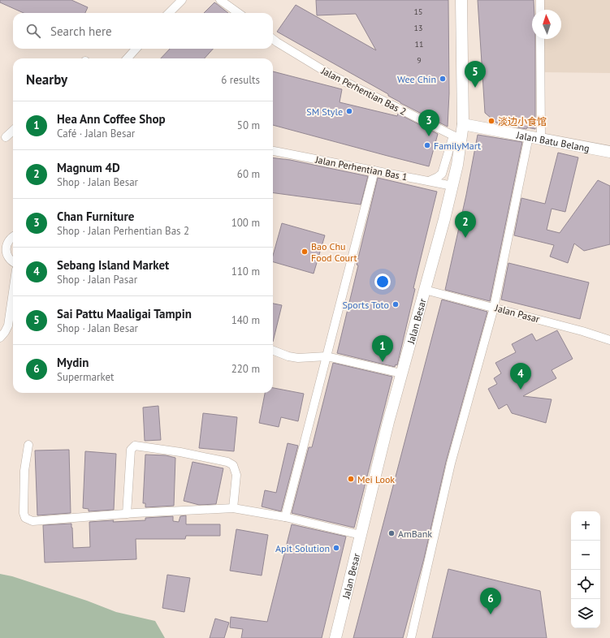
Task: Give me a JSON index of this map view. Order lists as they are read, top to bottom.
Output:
{
  "streets": {
    "street": [
      "Jalan Perhentian Bas 2",
      "Jalan Batu Belang",
      "Jalan Perhentian Bas 1",
      "Jalan Pasar",
      "Jalan Besar"
    ]
  },
  "crossings": [
    ["Jalan Perhentian Bas 2", "Jalan Besar"],
    ["Jalan Batu Belang", "Jalan Besar"],
    ["Jalan Perhentian Bas 1", "Jalan Besar"],
    ["Jalan Pasar", "Jalan Besar"]
  ],
  "places": [
    "Wee Chin",
    "SM Style",
    "淡边小食馆",
    "FamilyMart",
    "Bao Chu Food Court",
    "Sports Toto",
    "Mei Look",
    "AmBank",
    "Apit Solution"
  ],
  "house_numbers": [
    "15",
    "13",
    "11",
    "9"
  ],
  "north": "top",
  "page": {
    "search": "Search here",
    "heading": ["Nearby", "6 results"],
    "pins": [
      "5",
      "3",
      "2",
      "1",
      "4",
      "6"
    ],
    "list": [
      {
        "mark": "1",
        "name": "Hea Ann Coffee Shop",
        "note": "Café · Jalan Besar",
        "value": "50 m"
      },
      {
        "mark": "2",
        "name": "Magnum 4D",
        "note": "Shop · Jalan Besar",
        "value": "60 m"
      },
      {
        "mark": "3",
        "name": "Chan Furniture",
        "note": "Shop · Jalan Perhentian Bas 2",
        "value": "100 m"
      },
      {
        "mark": "4",
        "name": "Sebang Island Market",
        "note": "Shop · Jalan Pasar",
        "value": "110 m"
      },
      {
        "mark": "5",
        "name": "Sai Pattu Maaligai Tampin",
        "note": "Shop · Jalan Besar",
        "value": "140 m"
      },
      {
        "mark": "6",
        "name": "Mydin",
        "note": "Supermarket",
        "value": "220 m"
      }
    ],
    "map_buttons": ["+", "−"]
  }
}
